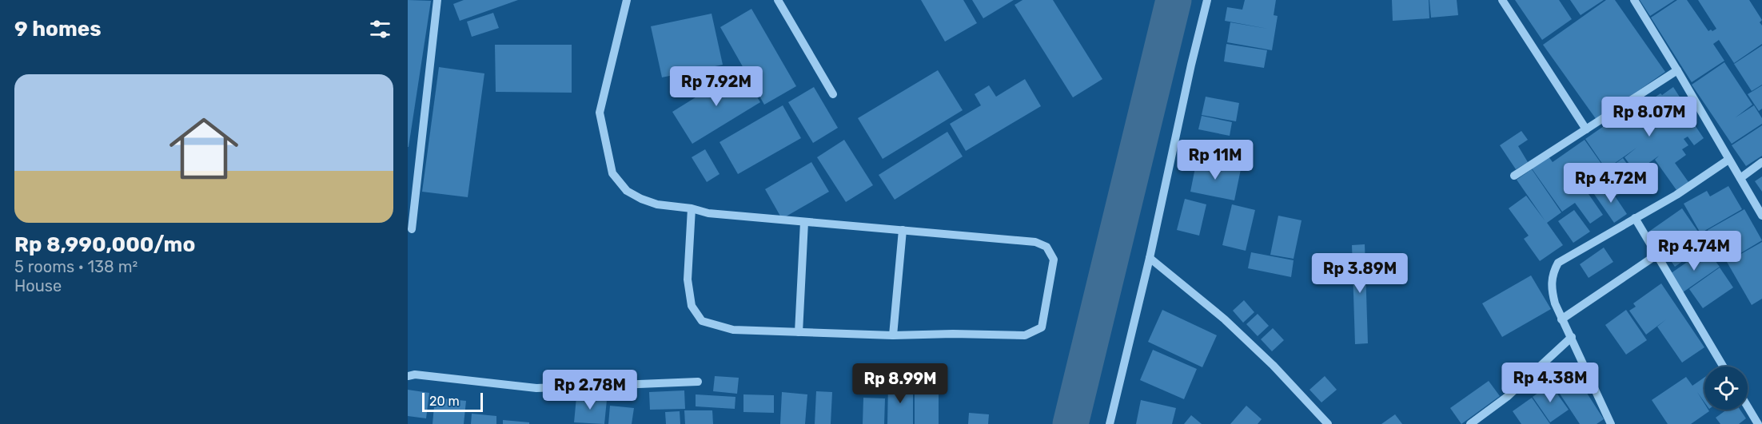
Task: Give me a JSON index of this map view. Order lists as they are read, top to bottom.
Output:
{
  "scale_bar": "20 m",
  "page": {
    "heading": "9 homes",
    "list": [
      {
        "name": "Rp 8,990,000/mo",
        "note": "5 rooms · 138 m² · House"
      }
    ],
    "price": [
      "Rp 7.92M",
      "Rp 8.07M",
      "Rp 11M",
      "Rp 4.72M",
      "Rp 4.74M",
      "Rp 3.89M",
      "Rp 4.38M",
      "Rp 8.99M",
      "Rp 2.78M"
    ],
    "scale": "20 m"
  }
}
